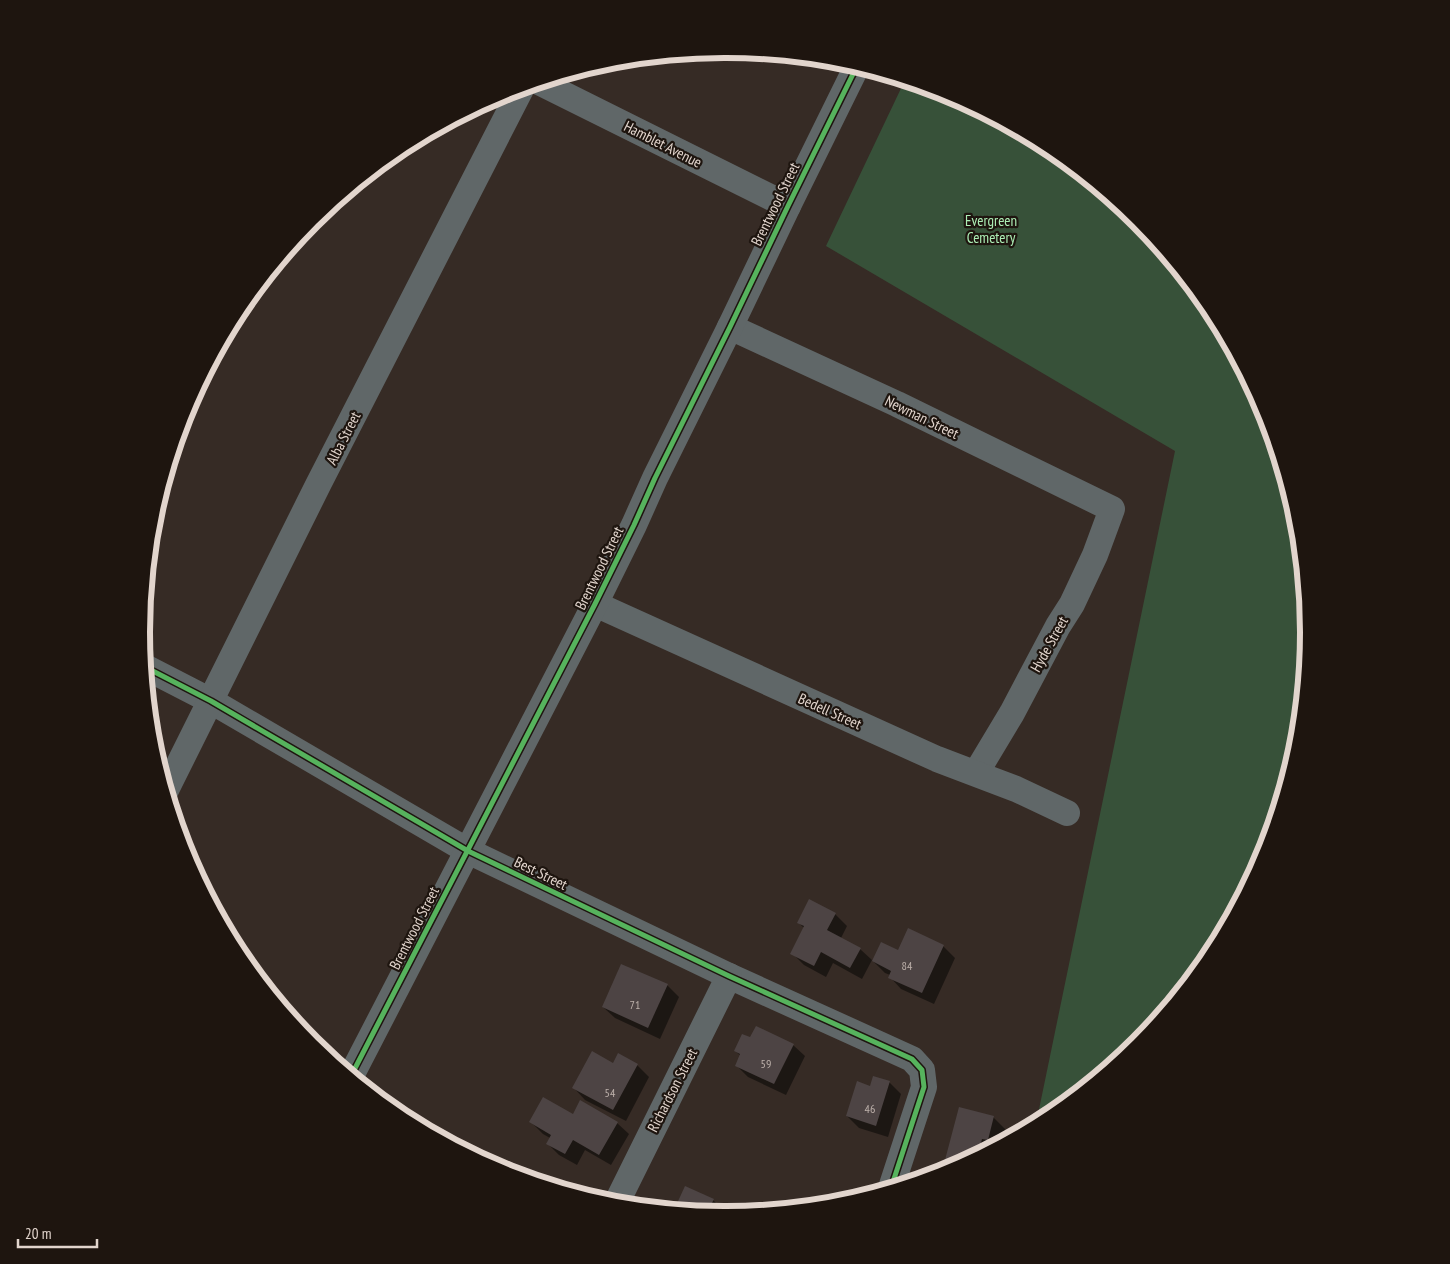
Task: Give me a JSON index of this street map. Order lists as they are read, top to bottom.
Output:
{
  "streets": {
    "street": [
      "Hamblet Avenue",
      "Brentwood Street",
      "Newman Street",
      "Alba Street",
      "Hyde Street",
      "Bedell Street",
      "Best Street",
      "Richardson Street"
    ]
  },
  "crossings": [
    ["Hamblet Avenue", "Brentwood Street"],
    ["Brentwood Street", "Newman Street"],
    ["Brentwood Street", "Bedell Street"],
    ["Brentwood Street", "Best Street"],
    ["Newman Street", "Hyde Street"],
    ["Alba Street", "Best Street"],
    ["Hyde Street", "Bedell Street"],
    ["Best Street", "Richardson Street"]
  ],
  "parks": ["Evergreen Cemetery"],
  "house_numbers": [
    "84",
    "71",
    "59",
    "54",
    "46"
  ],
  "scale_bar": "20 m"
}
